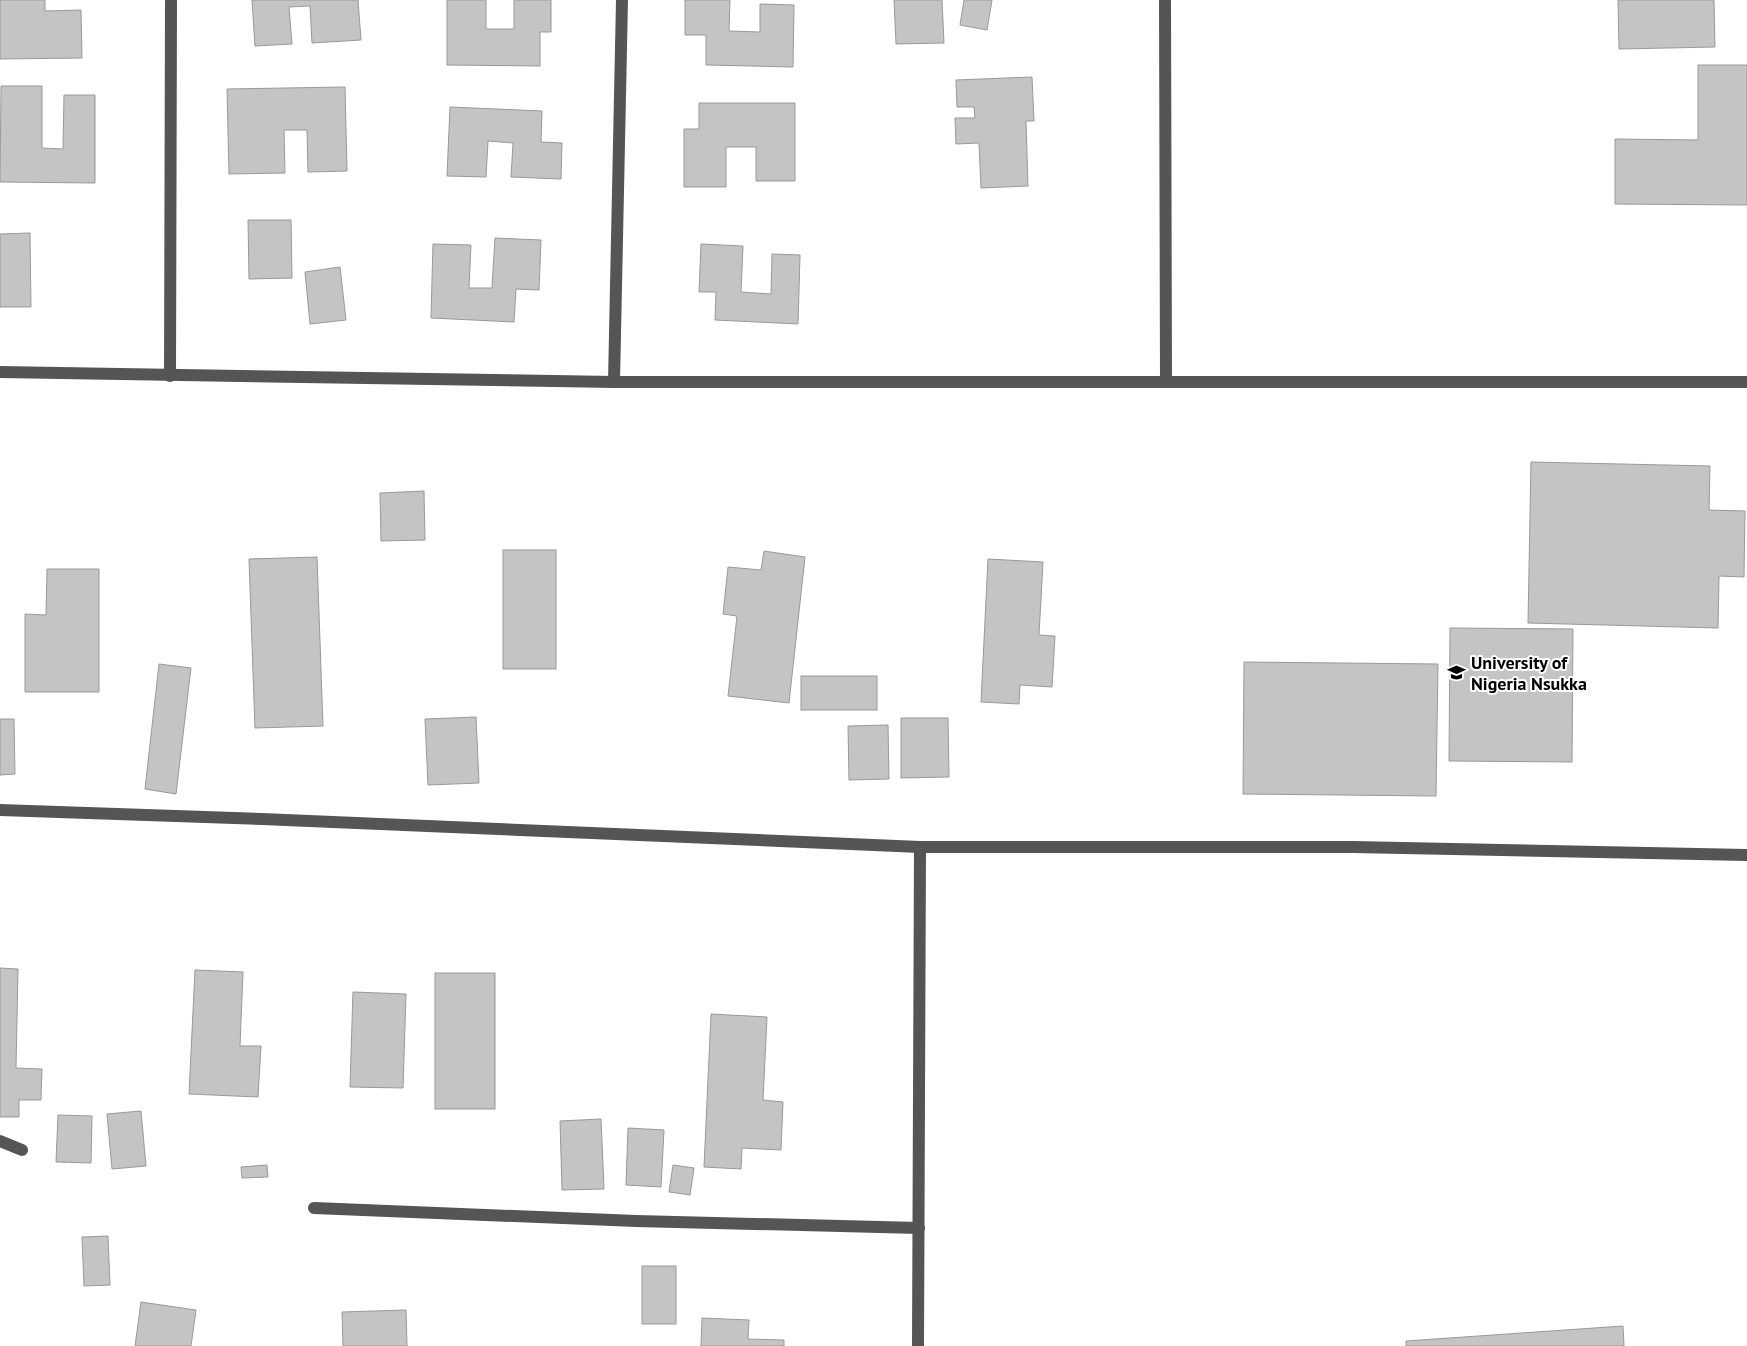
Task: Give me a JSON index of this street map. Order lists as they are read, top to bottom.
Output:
{
  "places": {
    "school or university": ["University of Nigeria Nsukka"]
  }
}
